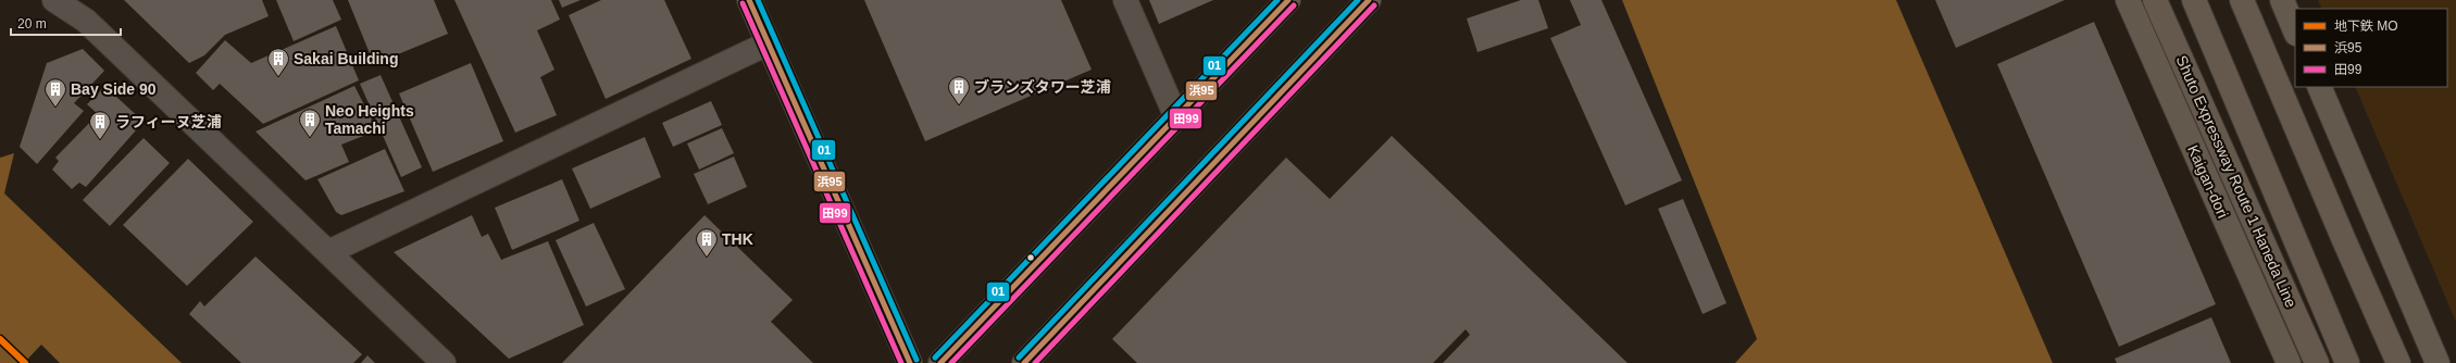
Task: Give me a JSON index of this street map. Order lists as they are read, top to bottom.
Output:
{
  "streets": {
    "highway": ["Shuto Expressway Route 1 Haneda Line"],
    "main road": ["Kaigan-dori"]
  },
  "places": {
    "building": [
      "Sakai Building",
      "ブランズタワー芝浦",
      "Bay Side 90",
      "Neo Heights Tamachi",
      "ラフィーヌ芝浦",
      "THK"
    ]
  },
  "lines": [
    "transit line 浜95",
    "transit line 01",
    "transit line 田99",
    "metro line MO"
  ],
  "legend": ["地下鉄 MO", "浜95", "田99"],
  "scale_bar": "20 m"
}
